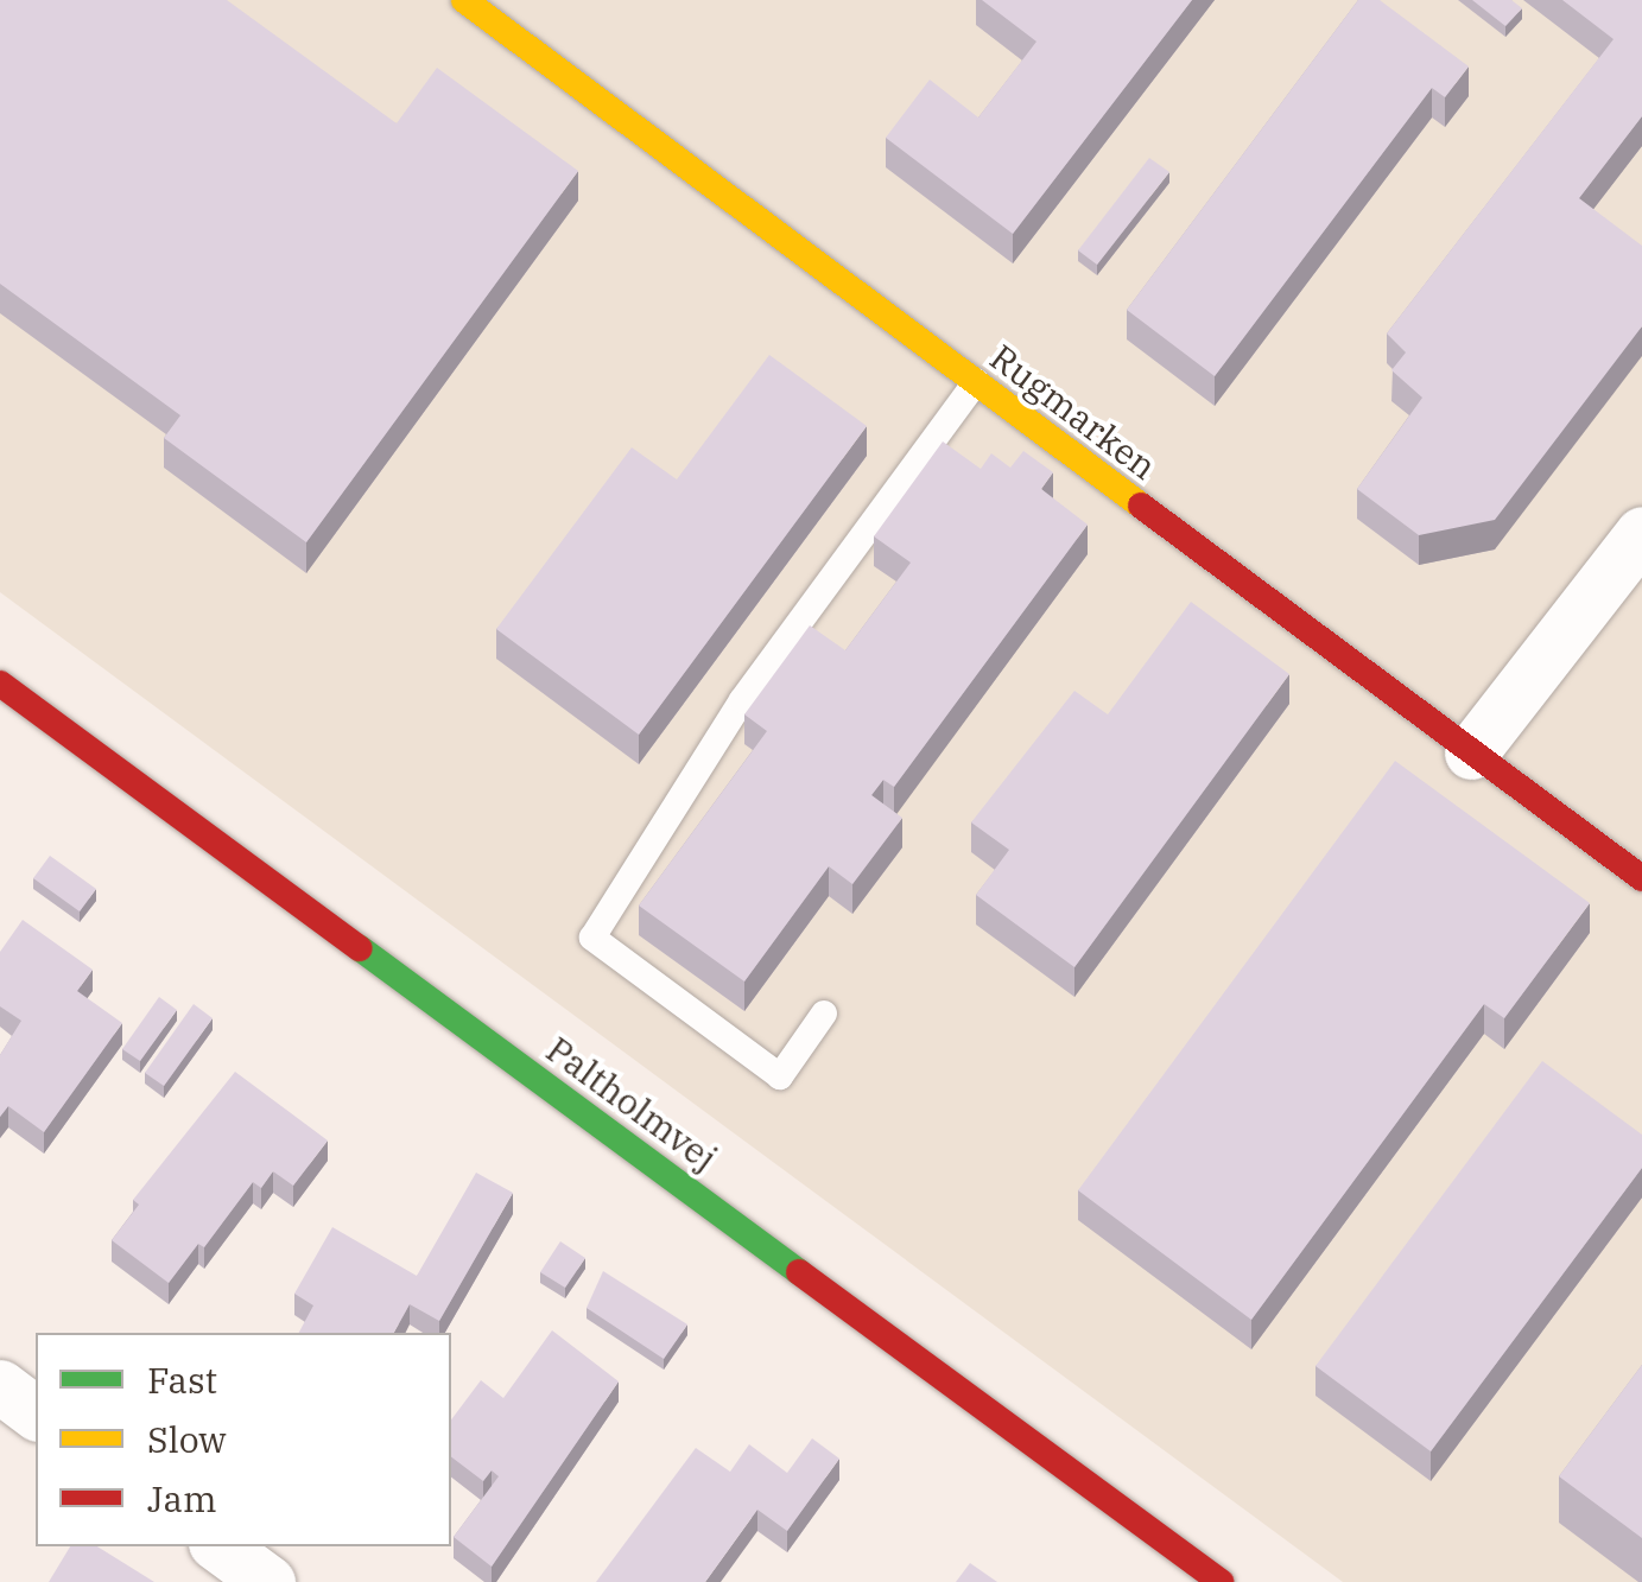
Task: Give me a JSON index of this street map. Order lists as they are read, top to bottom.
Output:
{
  "streets": {
    "street": ["Rugmarken", "Paltholmvej"]
  },
  "legend": ["Fast", "Slow", "Jam"]
}
